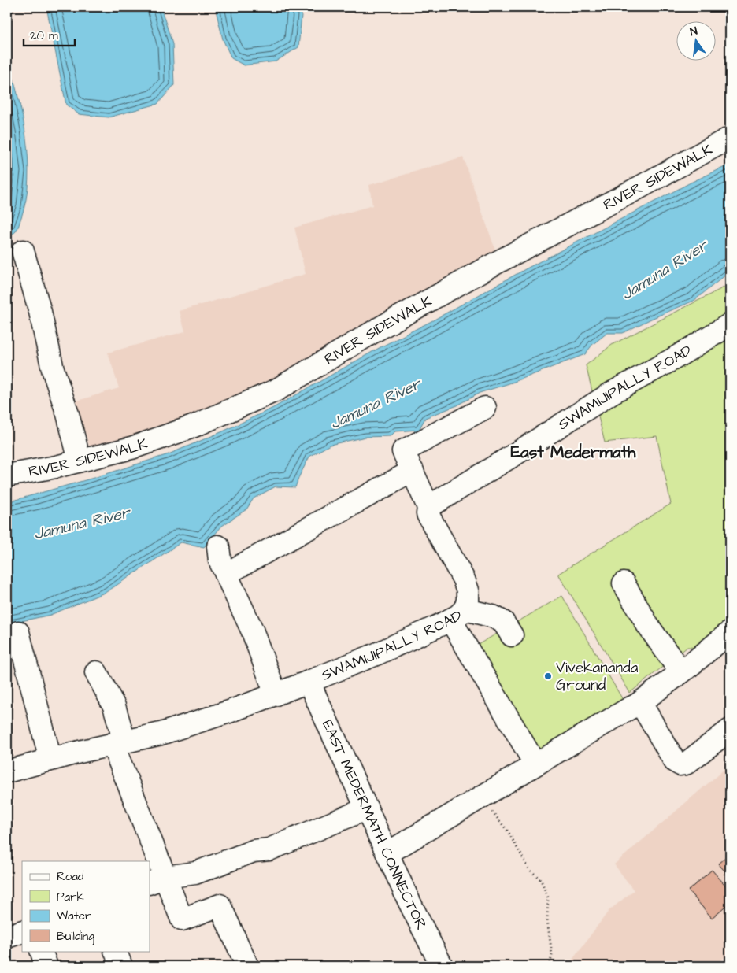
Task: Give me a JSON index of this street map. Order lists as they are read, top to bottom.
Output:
{
  "streets": {
    "street": ["RIVER SIDEWALK", "SWAMIJIPALLY ROAD", "EAST MEDERMATH CONNECTOR"]
  },
  "crossings": [
    ["SWAMIJIPALLY ROAD", "EAST MEDERMATH CONNECTOR"]
  ],
  "districts": ["East Medermath"],
  "water": ["Jamuna River"],
  "places": ["Vivekananda Ground"],
  "legend": [
    "Road",
    "Park",
    "Water",
    "Building"
  ],
  "scale_bar": "20 m",
  "north": "top"
}
